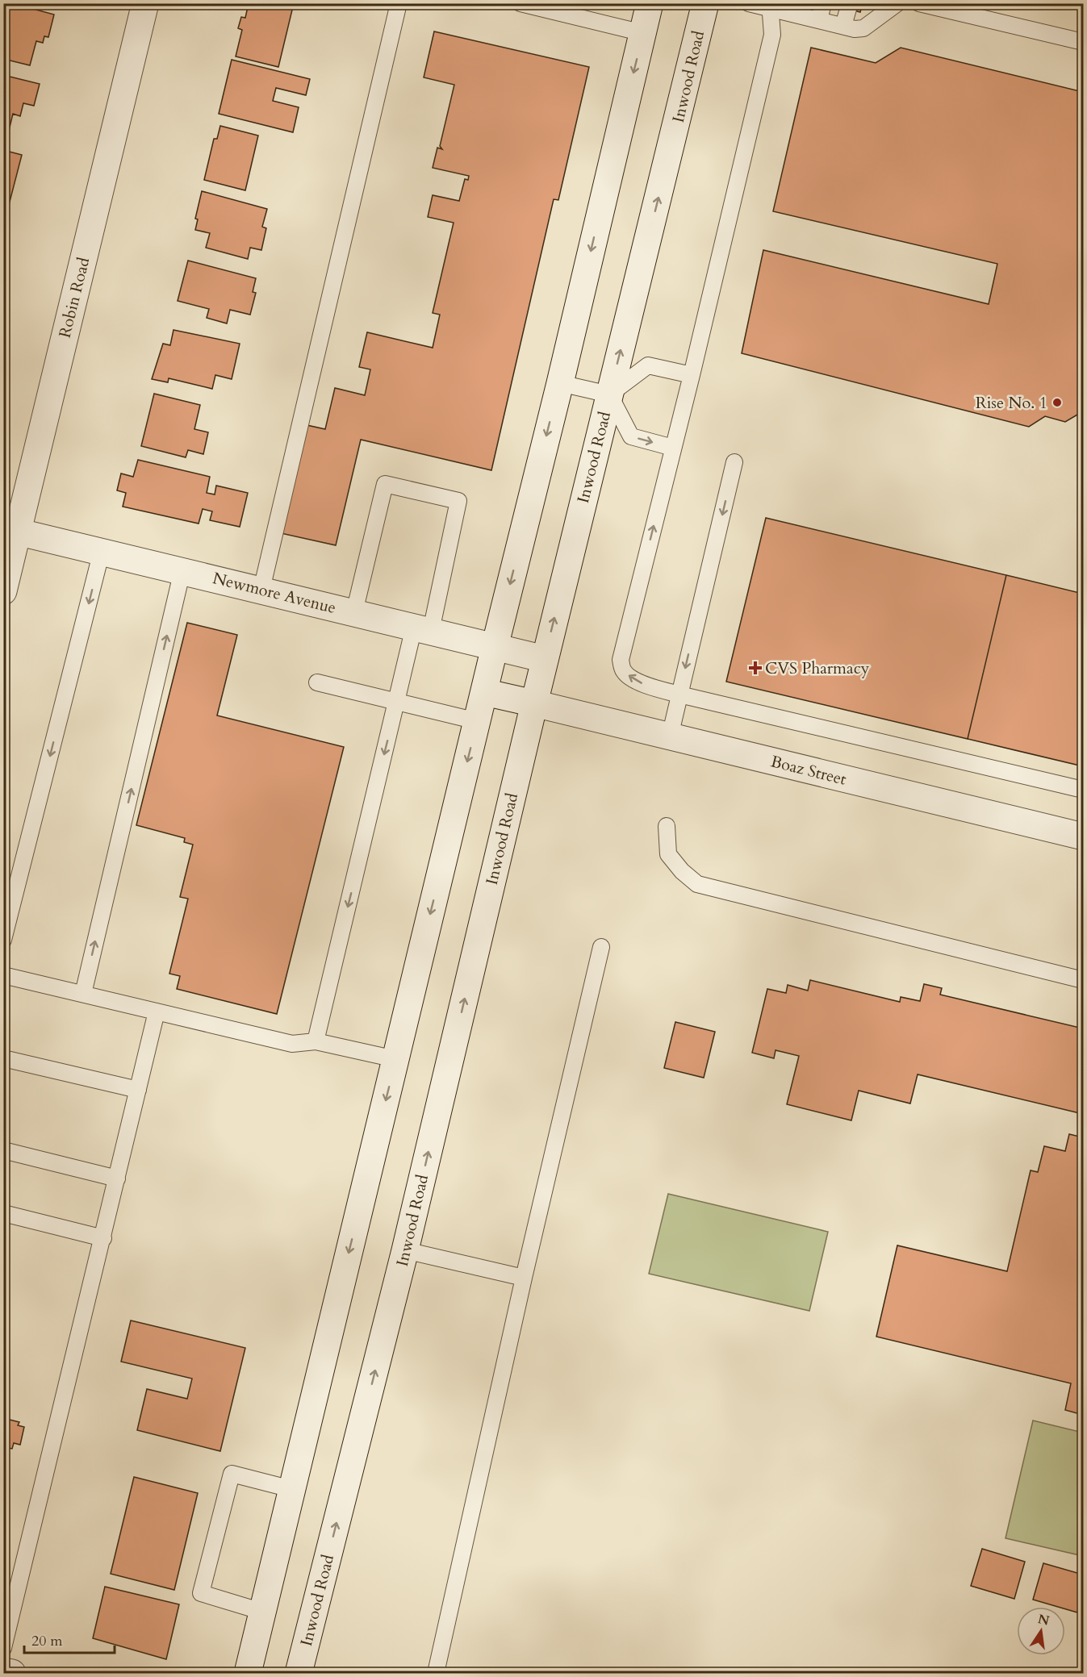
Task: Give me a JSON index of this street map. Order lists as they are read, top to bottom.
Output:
{
  "streets": {
    "main road": [
      "Inwood Road",
      "Robin Road",
      "Newmore Avenue",
      "Boaz Street"
    ]
  },
  "crossings": [
    ["Inwood Road", "Newmore Avenue"],
    ["Inwood Road", "Boaz Street"],
    ["Robin Road", "Newmore Avenue"]
  ],
  "places": {
    "other": ["Rise No. 1"],
    "health": ["CVS Pharmacy"]
  },
  "scale_bar": "20 m",
  "north": "top"
}
